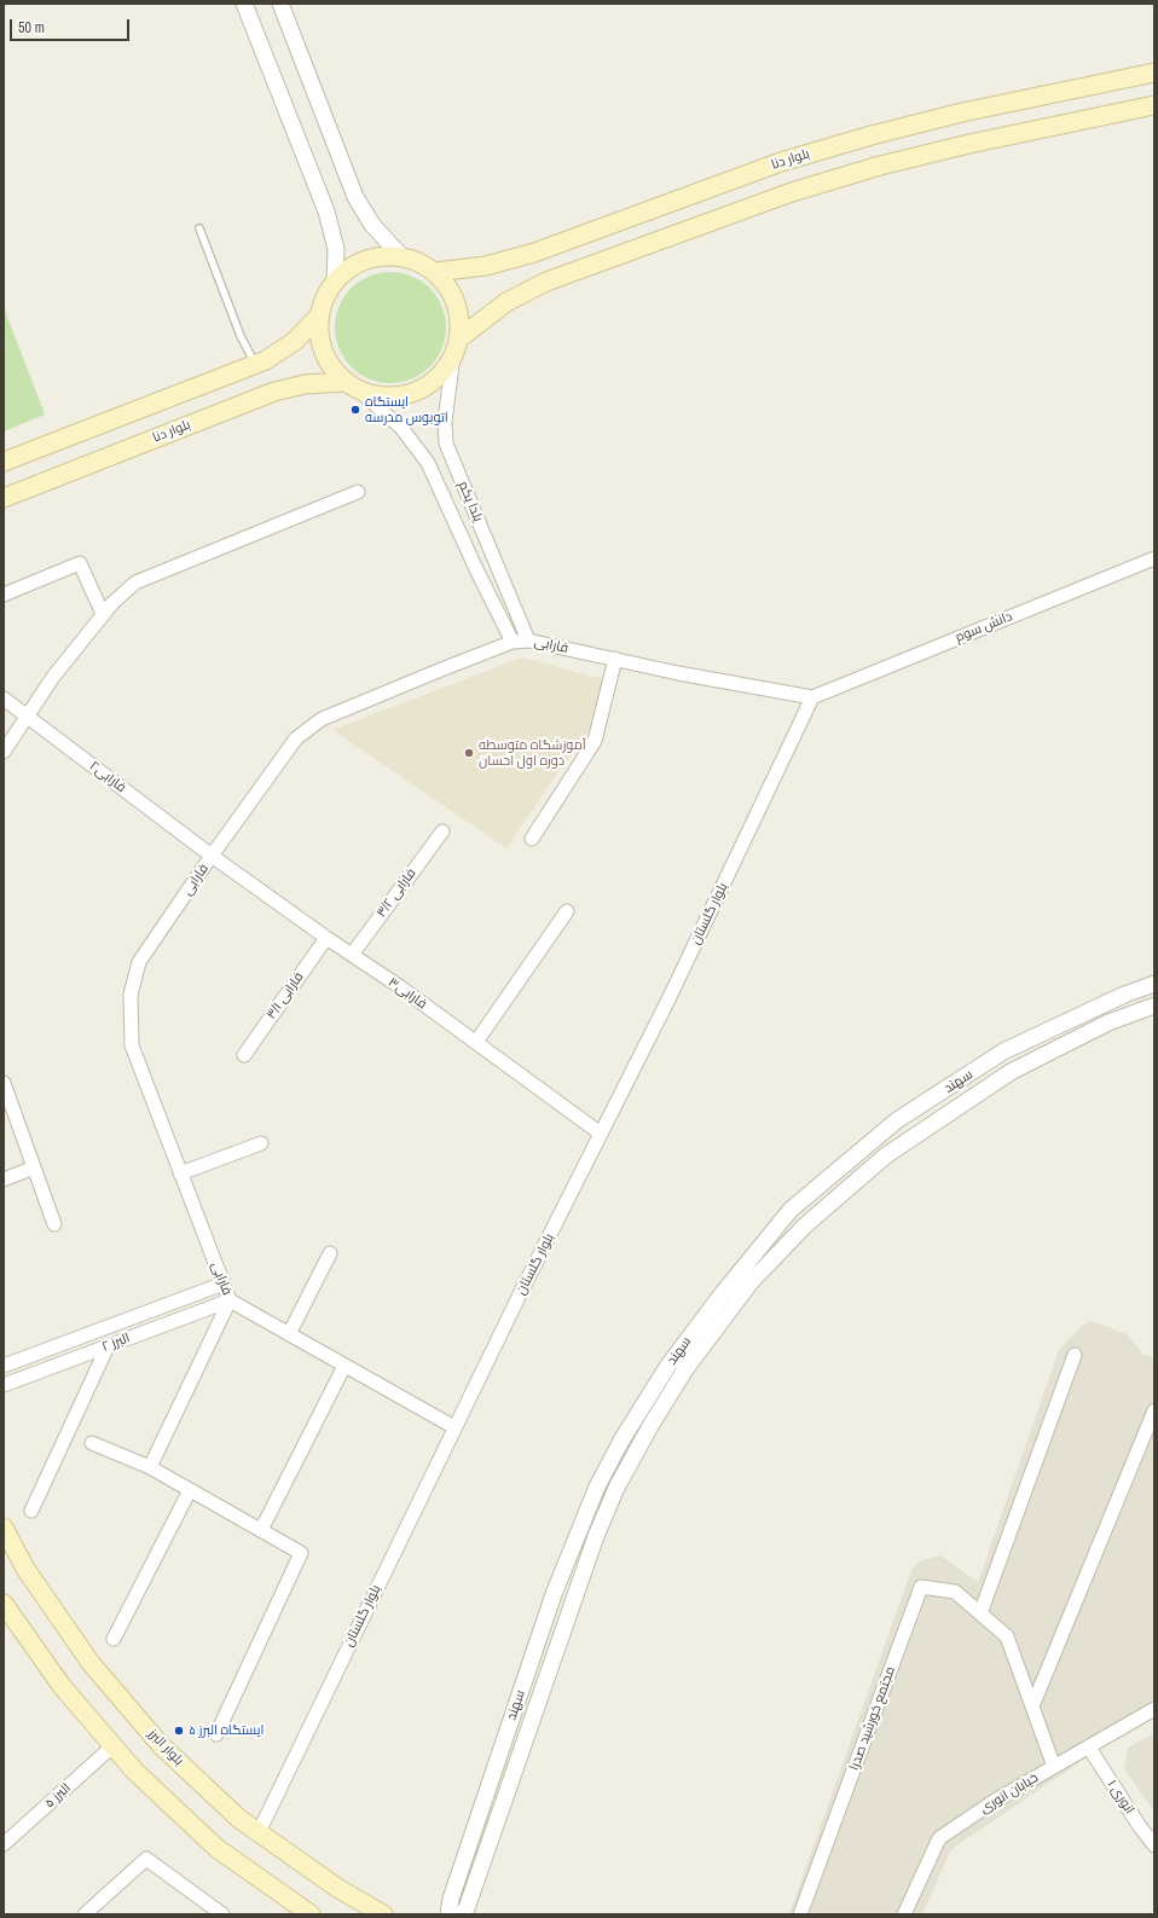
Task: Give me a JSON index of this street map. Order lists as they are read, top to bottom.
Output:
{
  "streets": {
    "main road": ["بلوار دنا", "بلوار البرز"],
    "street": [
      "یلدا یکم",
      "دانش سوم",
      "فارابی",
      "فارابی۲",
      "فارابی ۳/۲",
      "بلوار گلستان",
      "فارابی۳",
      "فارابی ۳/۱",
      "سهند",
      "البرز ۲",
      "مجتمع خورشید صدرا",
      "خیابان انوری",
      "البرز ۵",
      "انوری ۱"
    ]
  },
  "crossings": [
    ["بلوار دنا", "یلدا یکم"],
    ["یلدا یکم", "فارابی"],
    ["دانش سوم", "فارابی"],
    ["دانش سوم", "بلوار گلستان"],
    ["فارابی", "فارابی۲"],
    ["فارابی", "بلوار گلستان"],
    ["فارابی", "فارابی۳"],
    ["فارابی", "البرز ۲"],
    ["فارابی۲", "فارابی۳"],
    ["فارابی ۳/۲", "فارابی۳"],
    ["بلوار گلستان", "فارابی۳"],
    ["بلوار گلستان", "بلوار البرز"],
    ["فارابی۳", "فارابی ۳/۱"],
    ["مجتمع خورشید صدرا", "خیابان انوری"],
    ["خیابان انوری", "انوری ۱"]
  ],
  "places": ["ایستگاه اتوبوس مدرسه", "آموزشگاه متوسطه دوره اول احسان", "ایستگاه البرز ۵"],
  "scale_bar": "50 m"
}
